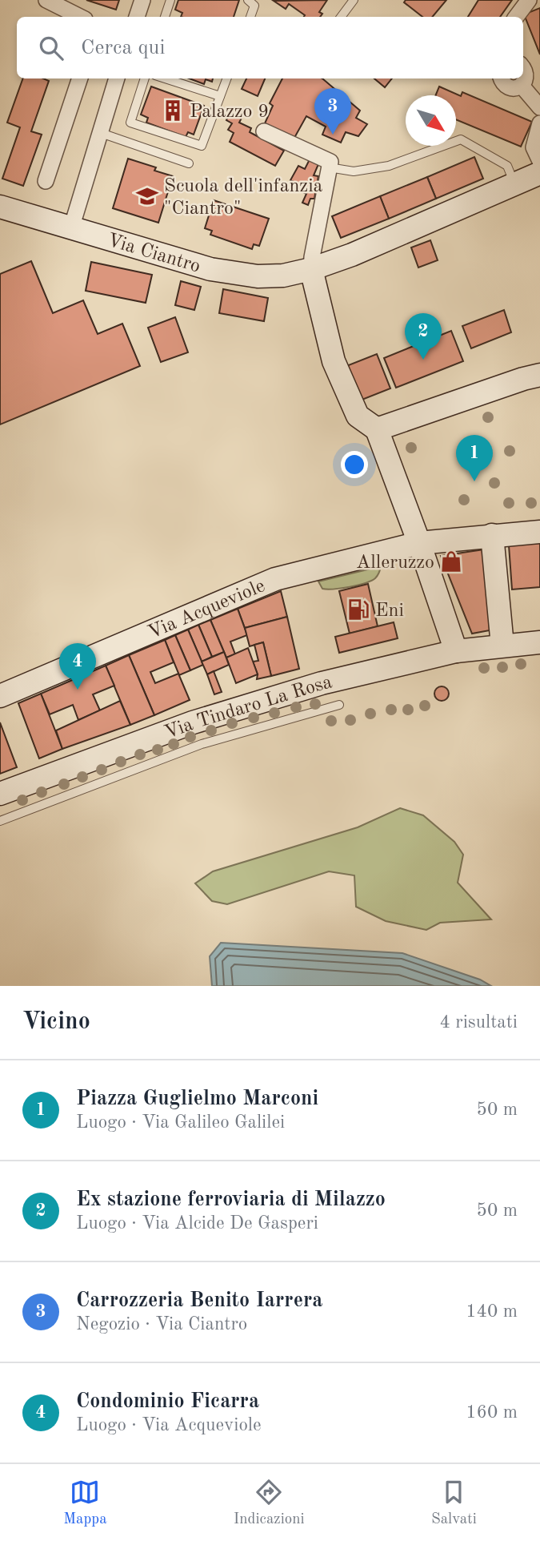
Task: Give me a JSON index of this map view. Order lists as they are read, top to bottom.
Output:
{
  "streets": {
    "street": ["Via Ciantro", "Via Acqueviole", "Via Tindaro La Rosa"]
  },
  "places": {
    "building": ["Palazzo 9"],
    "school or university": ["Scuola dell'infanzia \"Ciantro\""],
    "shop": ["Alleruzzo"],
    "fuel station": ["Eni"]
  },
  "north": "bottom right",
  "page": {
    "search": "Cerca qui",
    "pins": [
      "3",
      "2",
      "1",
      "4"
    ],
    "heading": ["Vicino", "4 risultati"],
    "list": [
      {
        "mark": "1",
        "name": "Piazza Guglielmo Marconi",
        "note": "Luogo · Via Galileo Galilei",
        "value": "50 m"
      },
      {
        "mark": "2",
        "name": "Ex stazione ferroviaria di Milazzo",
        "note": "Luogo · Via Alcide De Gasperi",
        "value": "50 m"
      },
      {
        "mark": "3",
        "name": "Carrozzeria Benito Iarrera",
        "note": "Negozio · Via Ciantro",
        "value": "140 m"
      },
      {
        "mark": "4",
        "name": "Condominio Ficarra",
        "note": "Luogo · Via Acqueviole",
        "value": "160 m"
      }
    ],
    "nav": ["Mappa", "Indicazioni", "Salvati"]
  }
}
